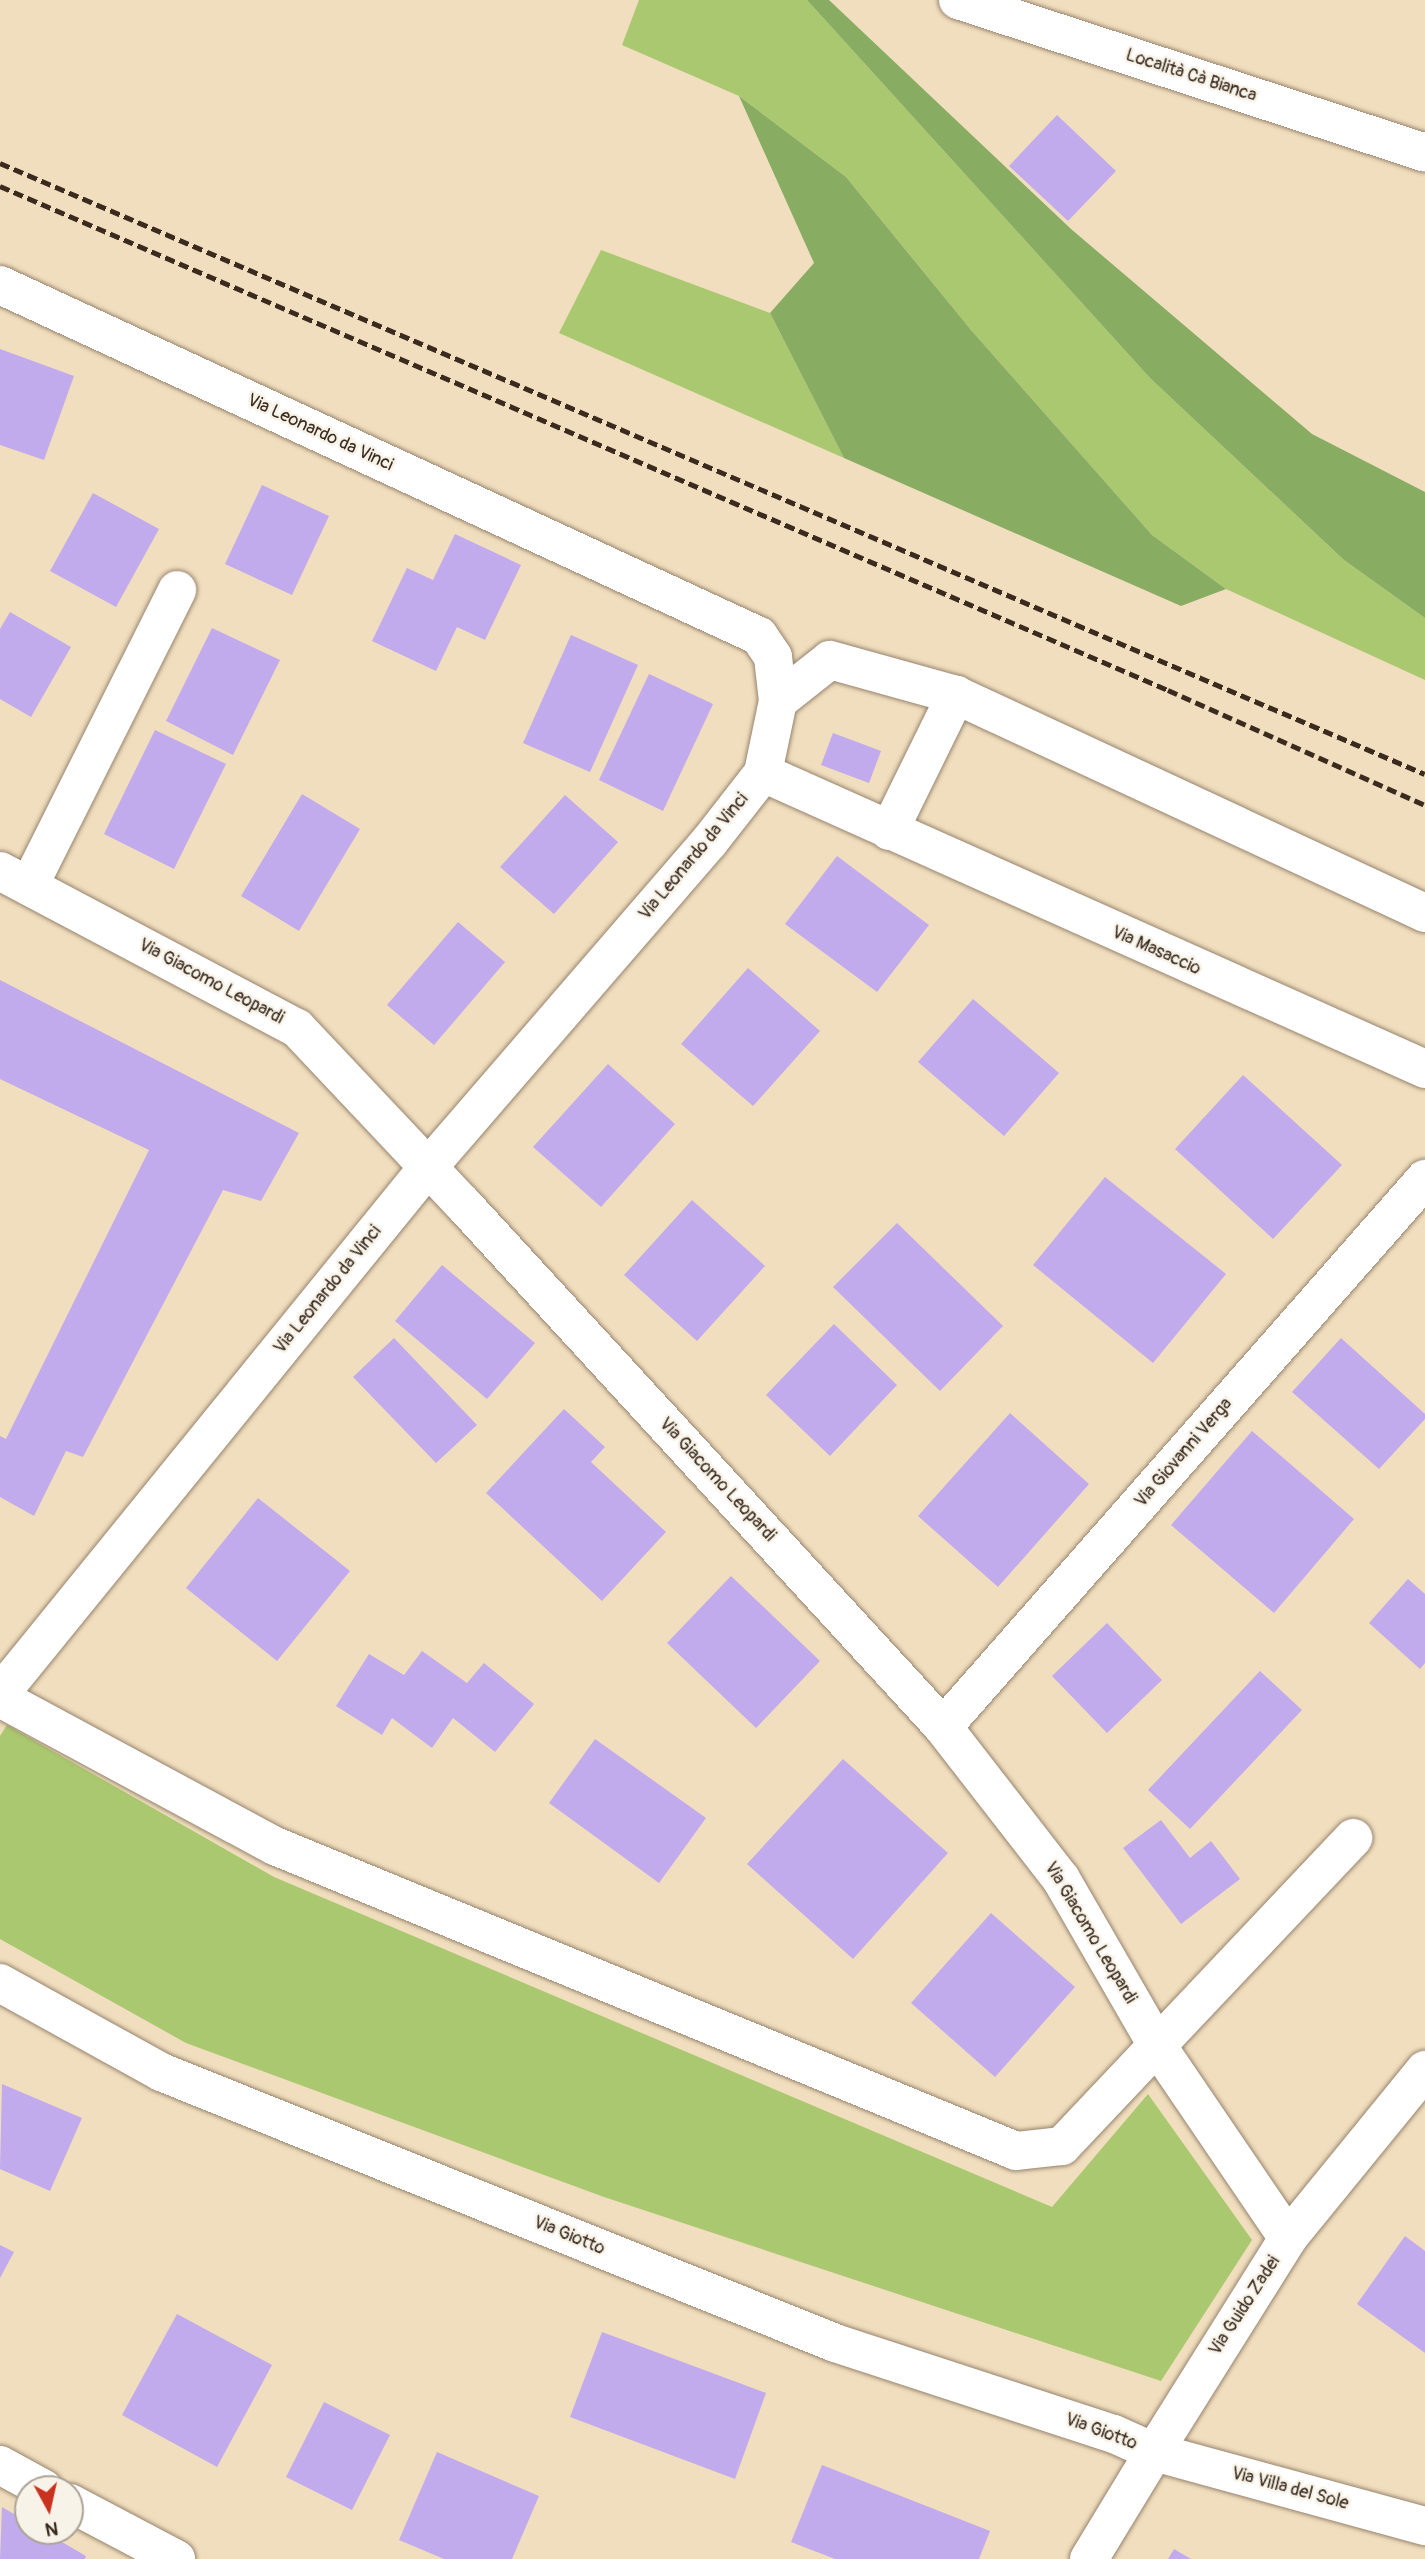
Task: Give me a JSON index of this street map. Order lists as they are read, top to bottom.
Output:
{
  "streets": {
    "street": [
      "Località Cà Bianca",
      "Via Leonardo da Vinci",
      "Via Masaccio",
      "Via Giacomo Leopardi",
      "Via Giovanni Verga",
      "Via Giotto",
      "Via Guido Zadei",
      "Via Villa del Sole"
    ]
  },
  "crossings": [
    ["Via Leonardo da Vinci", "Via Masaccio"],
    ["Via Leonardo da Vinci", "Via Giacomo Leopardi"],
    ["Via Giacomo Leopardi", "Via Giovanni Verga"],
    ["Via Giacomo Leopardi", "Via Guido Zadei"],
    ["Via Giotto", "Via Guido Zadei"],
    ["Via Giotto", "Via Villa del Sole"],
    ["Via Guido Zadei", "Via Villa del Sole"]
  ],
  "north": "bottom"
}
